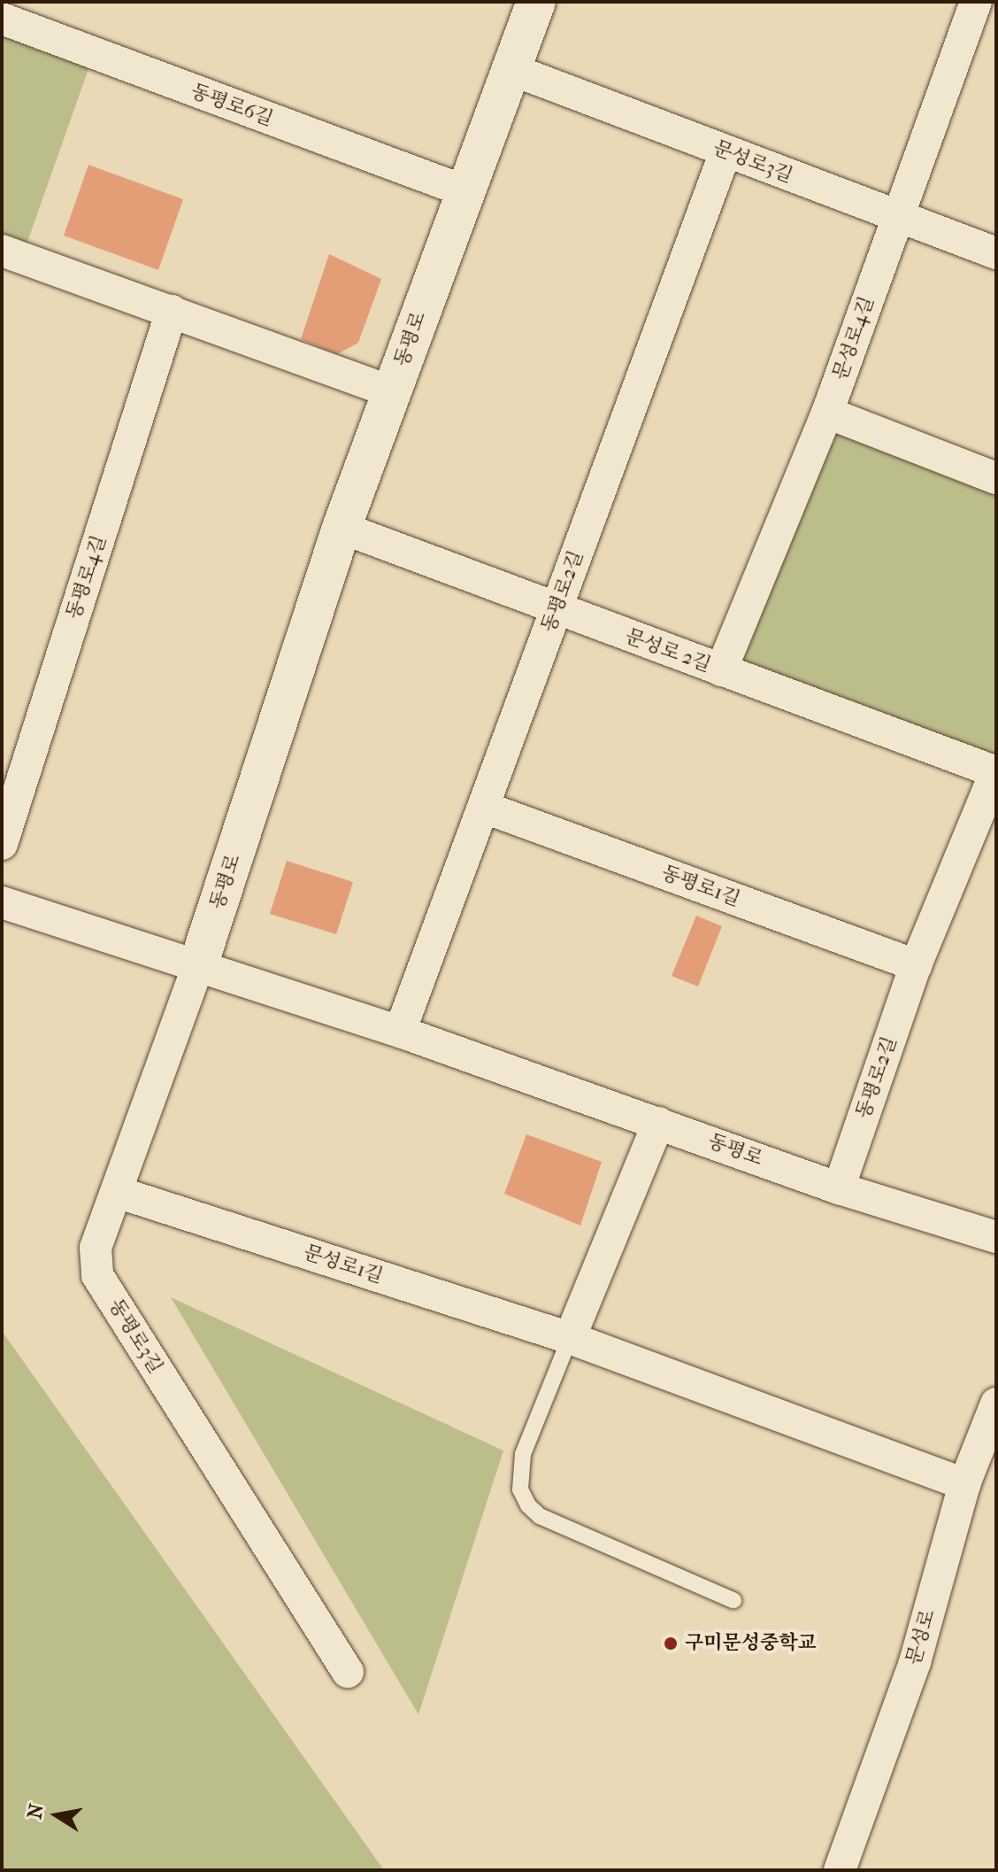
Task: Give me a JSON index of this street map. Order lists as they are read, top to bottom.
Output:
{
  "streets": {
    "street": [
      "동평로6길",
      "문성로3길",
      "문성로4길",
      "동평로",
      "동평로4길",
      "동평로2길",
      "문성로 2길",
      "동평로1길",
      "문성로1길",
      "동평로3길",
      "문성로"
    ]
  },
  "crossings": [
    ["동평로6길", "동평로"],
    ["문성로3길", "문성로4길"],
    ["문성로3길", "동평로"],
    ["문성로3길", "동평로2길"],
    ["문성로4길", "문성로 2길"],
    ["동평로", "동평로2길"],
    ["동평로", "문성로 2길"],
    ["동평로", "동평로3길"],
    ["동평로2길", "문성로 2길"],
    ["동평로2길", "동평로1길"],
    ["문성로1길", "동평로3길"],
    ["문성로1길", "문성로"]
  ],
  "places": ["구미문성중학교"],
  "north": "left"
}
